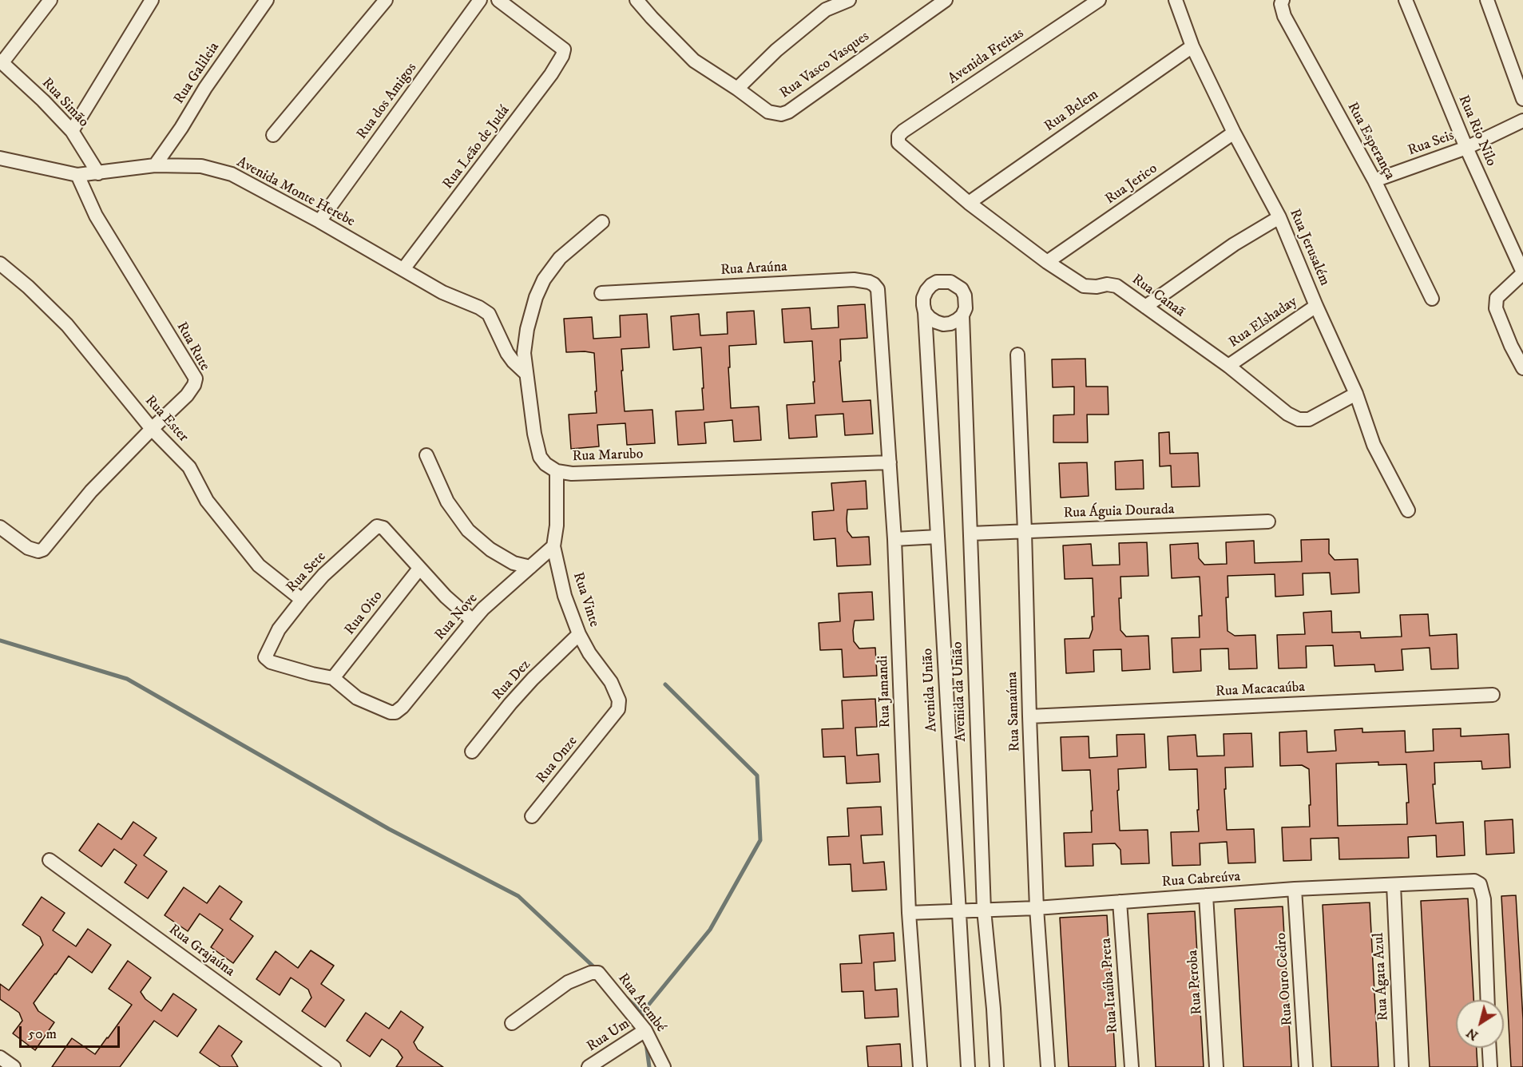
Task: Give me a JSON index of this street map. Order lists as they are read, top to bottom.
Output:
{
  "streets": {
    "street": [
      "Avenida Freitas",
      "Rua Vasco Vasques",
      "Rua Galileia",
      "Rua dos Amigos",
      "Rua Simão",
      "Rua Belem",
      "Rua Rio Nilo",
      "Rua Esperança",
      "Rua Seis",
      "Rua Leão de Judá",
      "Rua Jerico",
      "Avenida Monte Herebe",
      "Rua Jerusalém",
      "Rua Araúna",
      "Rua Canaã",
      "Rua Elshaday",
      "Rua Rute",
      "Rua Ester",
      "Rua Marubo",
      "Rua Águia Dourada",
      "Rua Sete",
      "Rua Vinte",
      "Rua Oito",
      "Rua Nove",
      "Rua Dez",
      "Avenida União",
      "Rua Macacaúba",
      "Rua Jamandi",
      "Avenida da União",
      "Rua Samaúma",
      "Rua Onze",
      "Rua Cabreúva",
      "Rua Grajaúna",
      "Rua Ágata Azul",
      "Rua Ouro Cedro",
      "Rua Peroba",
      "Rua Itaúba Preta",
      "Rua Atembé",
      "Rua Um"
    ]
  },
  "crossings": [
    ["Avenida Freitas", "Rua Canaã"],
    ["Rua Galileia", "Avenida Monte Herebe"],
    ["Rua dos Amigos", "Avenida Monte Herebe"],
    ["Rua Simão", "Avenida Monte Herebe"],
    ["Rua Belem", "Rua Jerusalém"],
    ["Rua Belem", "Rua Canaã"],
    ["Rua Rio Nilo", "Rua Seis"],
    ["Rua Esperança", "Rua Seis"],
    ["Rua Leão de Judá", "Avenida Monte Herebe"],
    ["Rua Jerico", "Rua Jerusalém"],
    ["Rua Jerico", "Rua Canaã"],
    ["Avenida Monte Herebe", "Rua Rute"],
    ["Avenida Monte Herebe", "Rua Marubo"],
    ["Rua Jerusalém", "Rua Canaã"],
    ["Rua Jerusalém", "Rua Elshaday"],
    ["Rua Araúna", "Rua Jamandi"],
    ["Rua Canaã", "Rua Elshaday"],
    ["Rua Rute", "Rua Ester"],
    ["Rua Ester", "Rua Sete"],
    ["Rua Marubo", "Rua Vinte"],
    ["Rua Marubo", "Rua Jamandi"],
    ["Rua Águia Dourada", "Avenida da União"],
    ["Rua Águia Dourada", "Rua Samaúma"],
    ["Rua Sete", "Rua Oito"],
    ["Rua Sete", "Rua Nove"],
    ["Rua Vinte", "Rua Nove"],
    ["Rua Vinte", "Rua Dez"],
    ["Rua Vinte", "Rua Onze"],
    ["Rua Oito", "Rua Nove"],
    ["Avenida União", "Avenida da União"],
    ["Avenida União", "Rua Cabreúva"],
    ["Rua Macacaúba", "Rua Samaúma"],
    ["Rua Jamandi", "Rua Cabreúva"],
    ["Avenida da União", "Rua Cabreúva"],
    ["Rua Samaúma", "Rua Cabreúva"],
    ["Rua Cabreúva", "Rua Ágata Azul"],
    ["Rua Cabreúva", "Rua Ouro Cedro"],
    ["Rua Cabreúva", "Rua Peroba"],
    ["Rua Cabreúva", "Rua Itaúba Preta"],
    ["Rua Atembé", "Rua Um"]
  ],
  "scale_bar": "50 m",
  "north": "bottom left"
}
